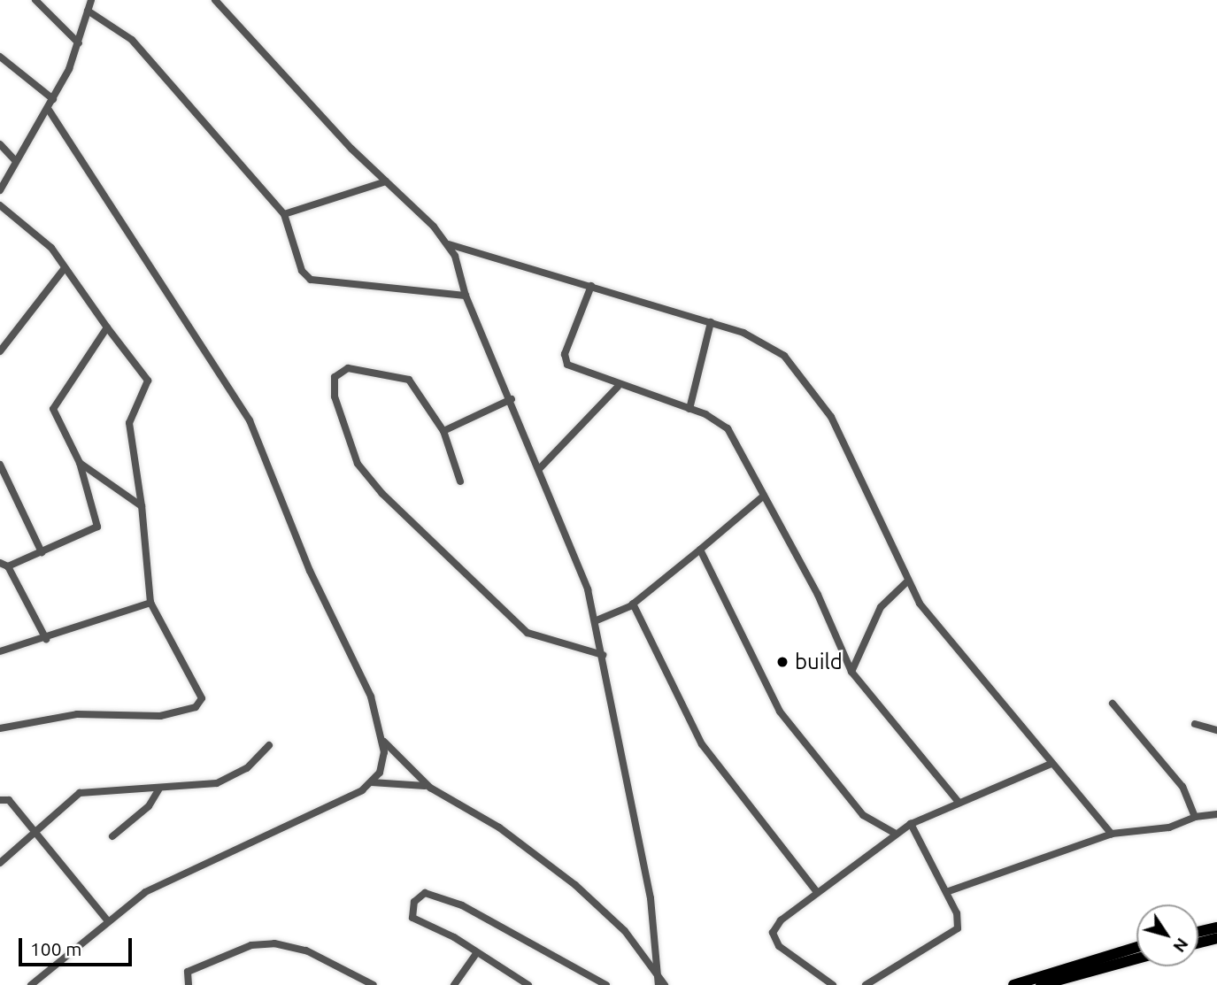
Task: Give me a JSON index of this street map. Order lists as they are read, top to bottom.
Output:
{
  "places": ["build"],
  "scale_bar": "100 m",
  "north": "bottom right"
}
